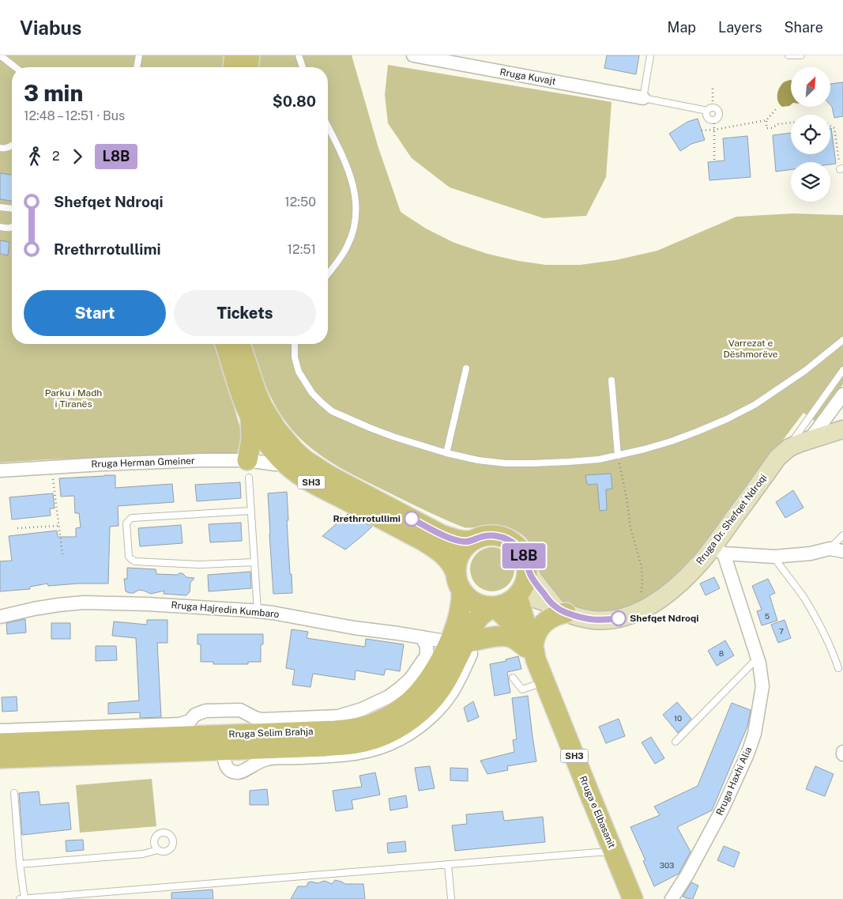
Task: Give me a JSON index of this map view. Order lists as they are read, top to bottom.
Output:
{
  "streets": {
    "main road": [
      "SH3",
      "Rruga Dr. Shefqet Ndroqi",
      "Rruga Selim Brahja",
      "Rruga e Elbasanit"
    ],
    "street": [
      "Rruga Kuvajt",
      "Rruga Herman Gmeiner",
      "Rruga Hajredin Kumbaro",
      "Rruga Haxhi Alia"
    ]
  },
  "crossings": [
    ["Rruga Herman Gmeiner", "SH3"],
    ["SH3", "Rruga Dr. Shefqet Ndroqi"],
    ["SH3", "Rruga Selim Brahja"],
    ["SH3", "Rruga e Elbasanit"],
    ["Rruga Dr. Shefqet Ndroqi", "Rruga Selim Brahja"],
    ["Rruga Dr. Shefqet Ndroqi", "Rruga Haxhi Alia"],
    ["Rruga Dr. Shefqet Ndroqi", "Rruga e Elbasanit"],
    ["Rruga Hajredin Kumbaro", "Rruga Selim Brahja"],
    ["Rruga Selim Brahja", "Rruga e Elbasanit"]
  ],
  "parks": ["Varrezat e Dëshmorëve", "Parku i Madh i Tiranës"],
  "places": ["Rrethrrotullimi", "Shefqet Ndroqi"],
  "lines": ["bus line L8B"],
  "house_numbers": [
    "5",
    "7",
    "8",
    "10",
    "303"
  ],
  "north": "top right",
  "page": {
    "header": "Viabus",
    "nav": ["Map", "Layers", "Share"],
    "on_map": "L8B",
    "heading": ["3 min", "12:48 – 12:51 · Bus", "$0.80"],
    "legs": ["2", "L8B"],
    "list": [
      {
        "name": "Shefqet Ndroqi",
        "value": "12:50"
      },
      {
        "name": "Rrethrrotullimi",
        "value": "12:51"
      }
    ],
    "buttons": ["Start", "Tickets"]
  }
}
